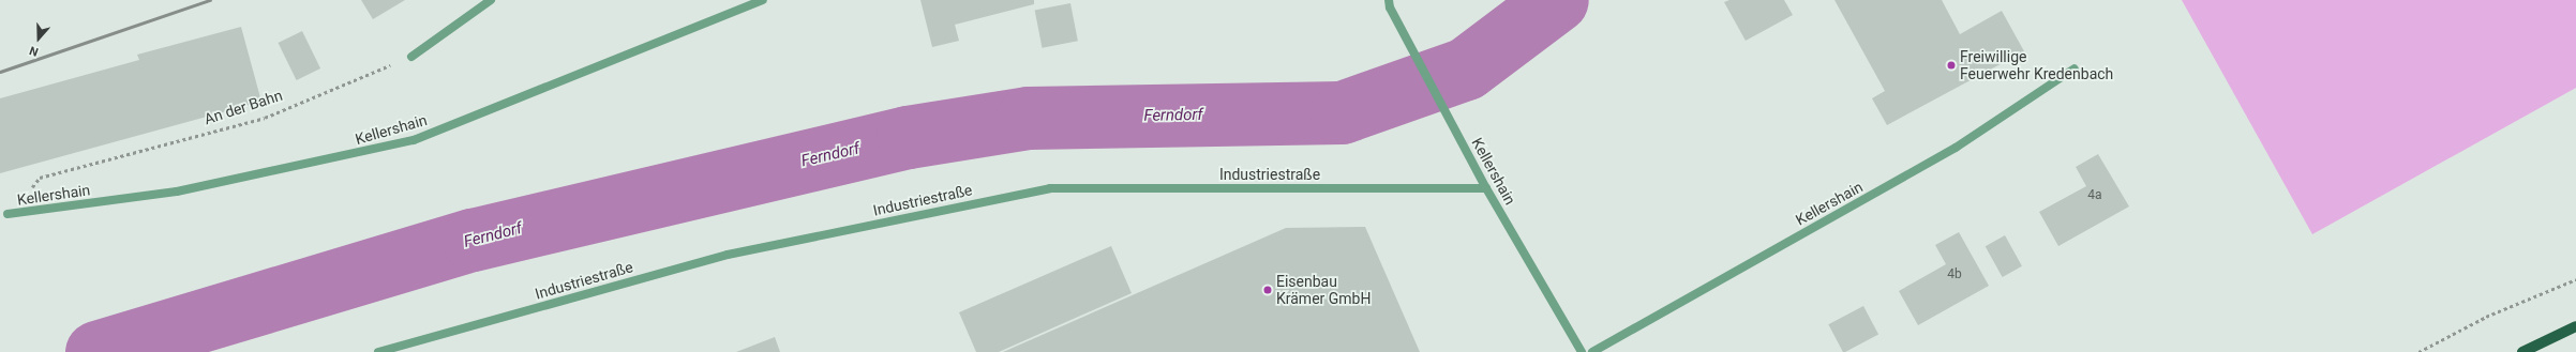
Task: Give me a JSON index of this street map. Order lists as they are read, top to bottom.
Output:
{
  "streets": {
    "street": ["Kellershain", "Industriestraße"],
    "path": ["An der Bahn"]
  },
  "crossings": [
    ["An der Bahn", "Kellershain"],
    ["Kellershain", "Industriestraße"]
  ],
  "water": ["Ferndorf"],
  "places": ["Freiwillige Feuerwehr Kredenbach", "Eisenbau Krämer GmbH"],
  "house_numbers": ["4a", "4b"],
  "north": "bottom"
}
